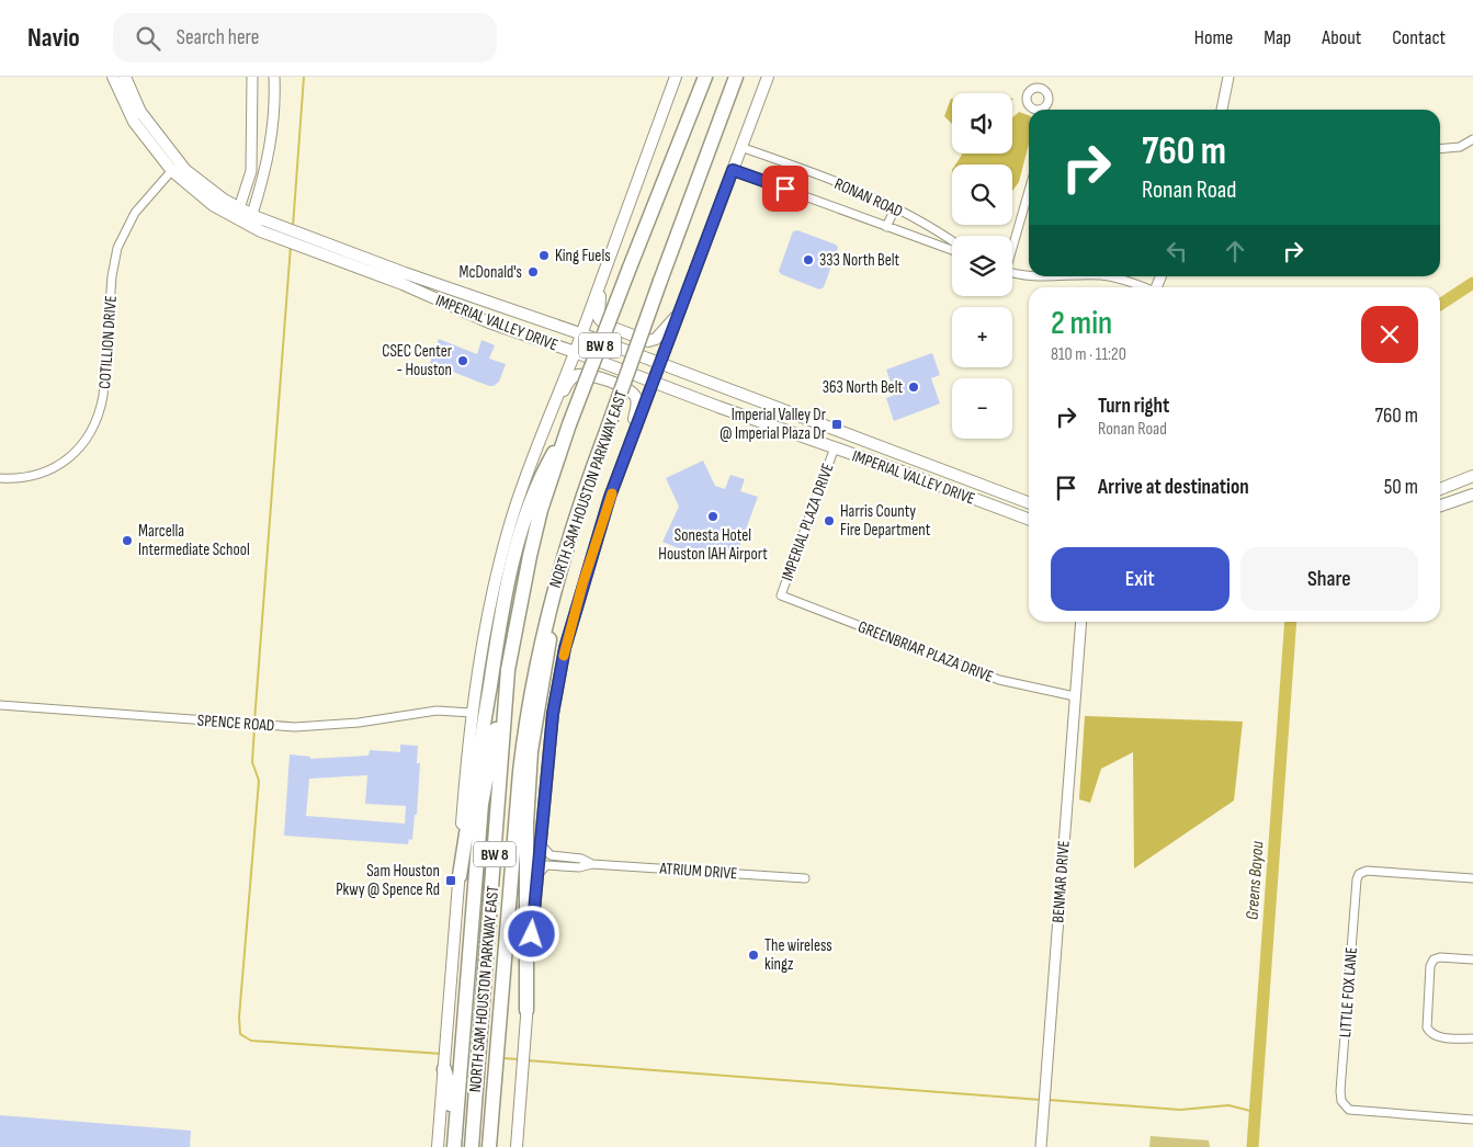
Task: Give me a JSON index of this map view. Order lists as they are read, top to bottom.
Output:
{
  "streets": {
    "highway": ["BW 8", "NORTH SAM HOUSTON PARKWAY EAST"],
    "main road": ["IMPERIAL VALLEY DRIVE"],
    "street": [
      "RONAN ROAD",
      "COTILLION DRIVE",
      "IMPERIAL PLAZA DRIVE",
      "GREENBRIAR PLAZA DRIVE",
      "SPENCE ROAD",
      "ATRIUM DRIVE",
      "BENMAR DRIVE",
      "LITTLE FOX LANE"
    ]
  },
  "crossings": [
    ["RONAN ROAD", "NORTH SAM HOUSTON PARKWAY EAST"],
    ["IMPERIAL VALLEY DRIVE", "COTILLION DRIVE"],
    ["IMPERIAL VALLEY DRIVE", "NORTH SAM HOUSTON PARKWAY EAST"],
    ["IMPERIAL VALLEY DRIVE", "IMPERIAL PLAZA DRIVE"],
    ["NORTH SAM HOUSTON PARKWAY EAST", "SPENCE ROAD"],
    ["NORTH SAM HOUSTON PARKWAY EAST", "ATRIUM DRIVE"],
    ["IMPERIAL PLAZA DRIVE", "GREENBRIAR PLAZA DRIVE"],
    ["GREENBRIAR PLAZA DRIVE", "BENMAR DRIVE"]
  ],
  "water": ["Greens Bayou"],
  "places": {
    "other": [
      "King Fuels",
      "333 North Belt",
      "McDonald's",
      "CSEC Center - Houston",
      "363 North Belt",
      "Sonesta Hotel Houston IAH Airport",
      "Harris County Fire Department",
      "Marcella Intermediate School",
      "The wireless kingz"
    ],
    "transit": ["Imperial Valley Dr @ Imperial Plaza Dr", "Sam Houston Pkwy @ Spence Rd"]
  },
  "page": {
    "header": "Navio",
    "search": "Search here",
    "nav": [
      "Home",
      "Map",
      "About",
      "Contact"
    ],
    "map_buttons": ["+", "−"],
    "turn": ["760 m", "Ronan Road"],
    "heading": ["2 min", "810 m · 11:20"],
    "list": [
      {
        "name": "Turn right",
        "note": "Ronan Road",
        "value": "760 m"
      },
      {
        "name": "Arrive at destination",
        "value": "50 m"
      }
    ],
    "buttons": ["Exit", "Share"]
  }
}
